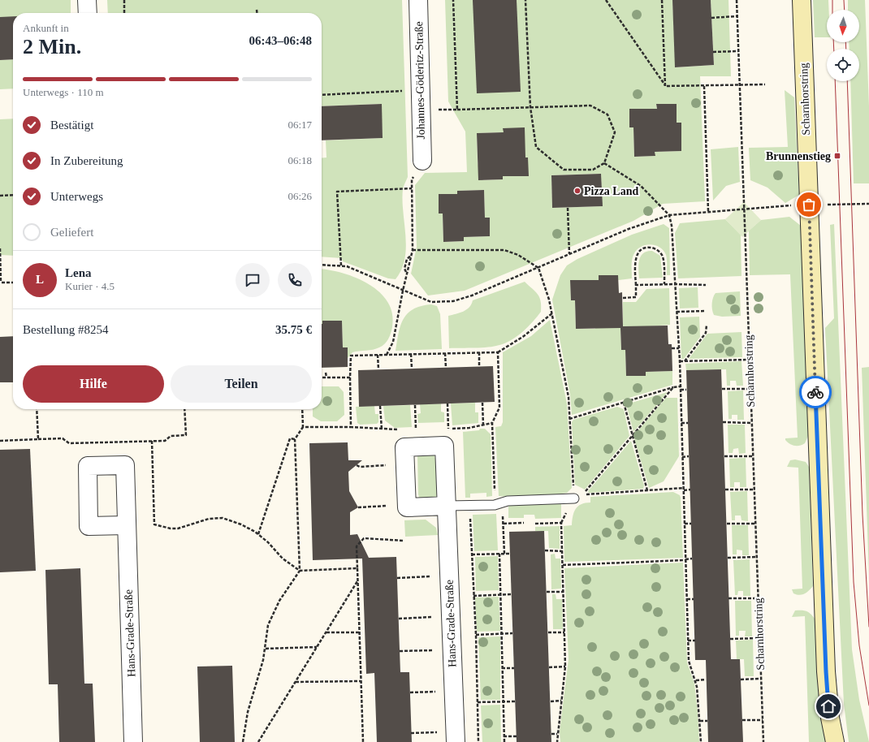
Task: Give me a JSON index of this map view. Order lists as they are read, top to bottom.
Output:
{
  "streets": {
    "street": ["Johannes-Göderitz-Straße", "Scharnhorstring", "Hans-Grade-Straße"]
  },
  "places": {
    "transit": ["Brunnenstieg"],
    "other": ["Pizza Land"]
  },
  "north": "bottom",
  "page": {
    "heading": ["2 Min.", "Ankunft in", "06:43–06:48"],
    "panel": [
      "Lena",
      "Kurier · 4.5",
      "Bestellung #8254",
      "35.75 €"
    ],
    "bar": "Unterwegs · 110 m",
    "list": [
      ["Bestätigt", "06:17"],
      ["In Zubereitung", "06:18"],
      ["Unterwegs", "06:26"],
      "Geliefert"
    ],
    "round": "L",
    "buttons": ["Hilfe", "Teilen"]
  }
}
